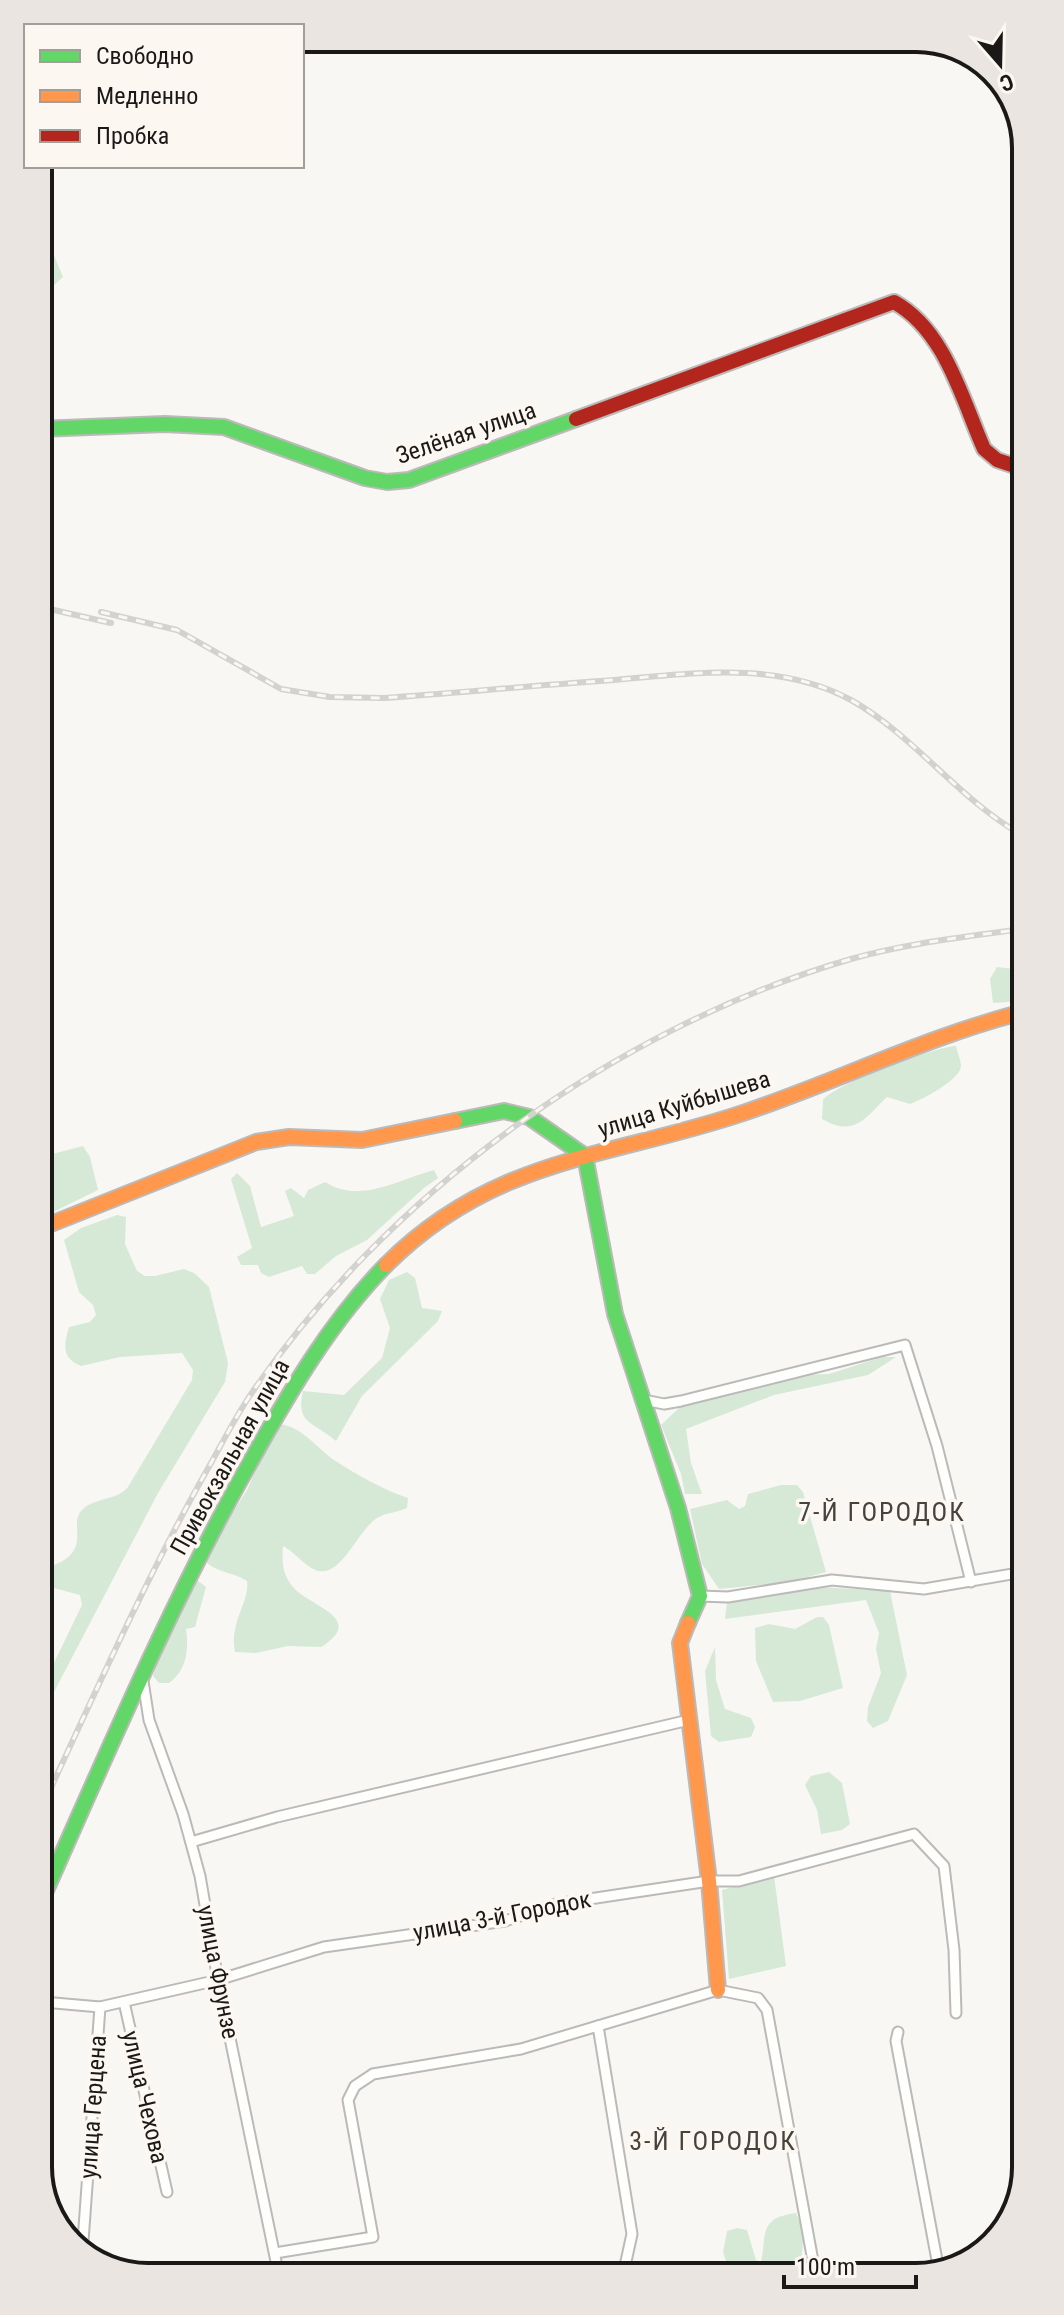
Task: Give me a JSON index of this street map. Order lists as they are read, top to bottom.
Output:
{
  "streets": {
    "street": [
      "Зелёная улица",
      "улица Куйбышева",
      "Привокзальная улица",
      "улица 3-й Городок",
      "улица Фрунзе",
      "улица Чехова",
      "улица Герцена"
    ]
  },
  "crossings": [
    ["улица Куйбышева", "Привокзальная улица"],
    ["Привокзальная улица", "улица Фрунзе"],
    ["улица 3-й Городок", "улица Фрунзе"],
    ["улица 3-й Городок", "улица Чехова"],
    ["улица 3-й Городок", "улица Герцена"]
  ],
  "districts": ["7-Й ГОРОДОК", "3-Й ГОРОДОК"],
  "legend": ["Свободно", "Медленно", "Пробка"],
  "scale_bar": "100 m",
  "north": "bottom"
}
